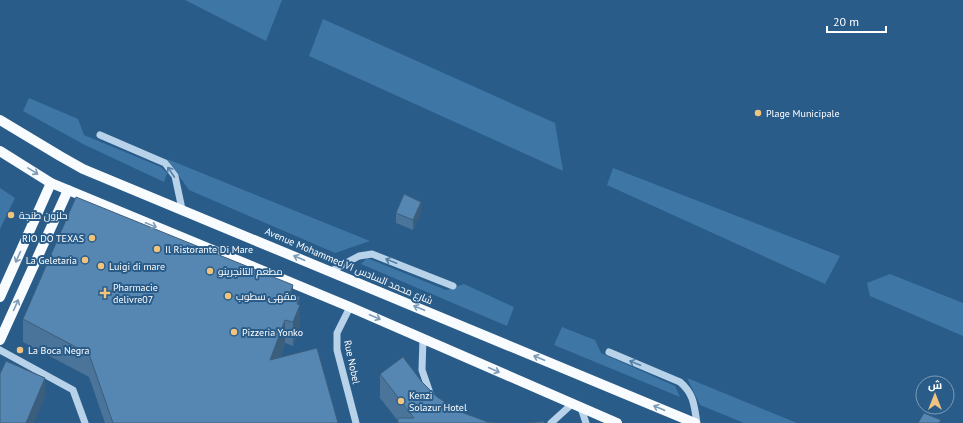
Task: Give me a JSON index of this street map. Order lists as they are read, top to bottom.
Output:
{
  "streets": {
    "main road": ["Avenue Mohammed VI شارع محمد السادس"],
    "street": ["Rue Nobel"]
  },
  "places": {
    "other": [
      "Plage Municipale",
      "حلزون طنجة",
      "RIO DO TEXAS",
      "Il Ristorante Di Mare",
      "La Geletaria",
      "Luigi di mare",
      "مطعم التانجرينو",
      "مقهى سطوب",
      "Pizzeria Yonko",
      "La Boca Negra",
      "Kenzi Solazur Hotel"
    ],
    "health": ["Pharmacie delivre07"]
  },
  "scale_bar": "20 m",
  "north": "top"
}
